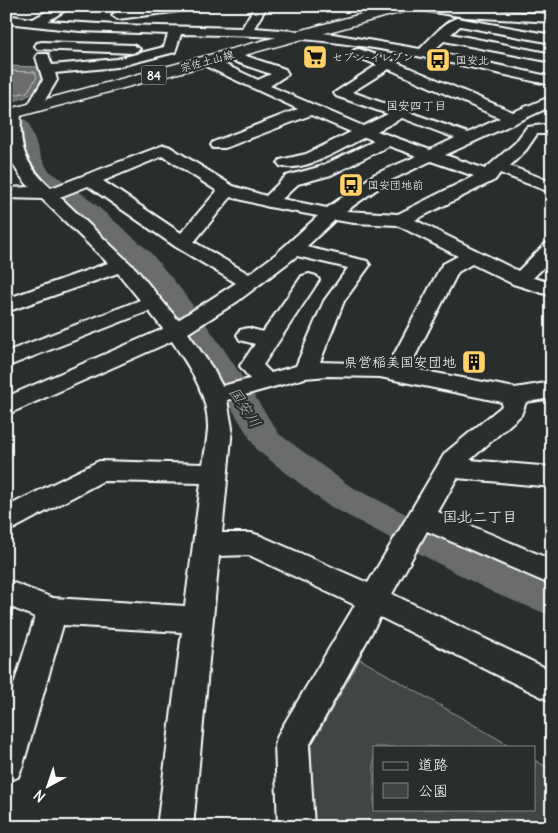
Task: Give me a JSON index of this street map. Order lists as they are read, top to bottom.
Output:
{
  "streets": {
    "main road": ["宗佐土山線", "84"]
  },
  "districts": ["国安四丁目", "国北二丁目"],
  "water": ["国安川"],
  "places": {
    "supermarket": ["セブン-イレブン"],
    "bus stop": ["国安北", "国安団地前"],
    "building": ["県営稲美国安団地"]
  },
  "legend": ["道路", "公園"],
  "north": "bottom left"
}
